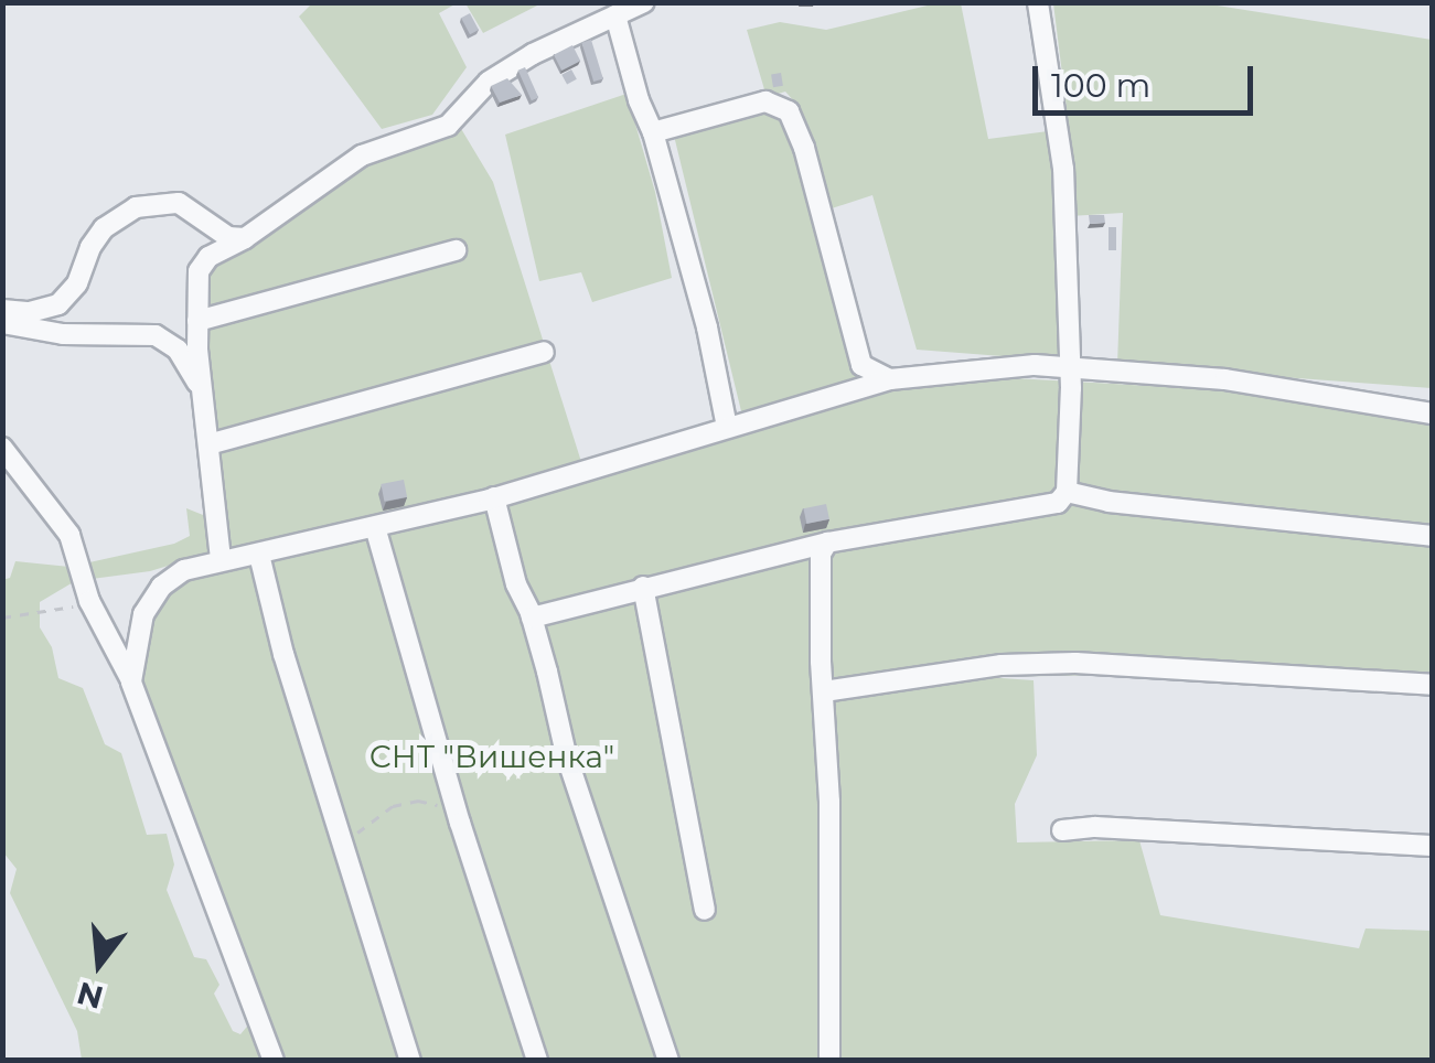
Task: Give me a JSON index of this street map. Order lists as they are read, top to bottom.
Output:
{
  "parks": ["СНТ \"Вишенка\""],
  "scale_bar": "100 m",
  "north": "bottom"
}
